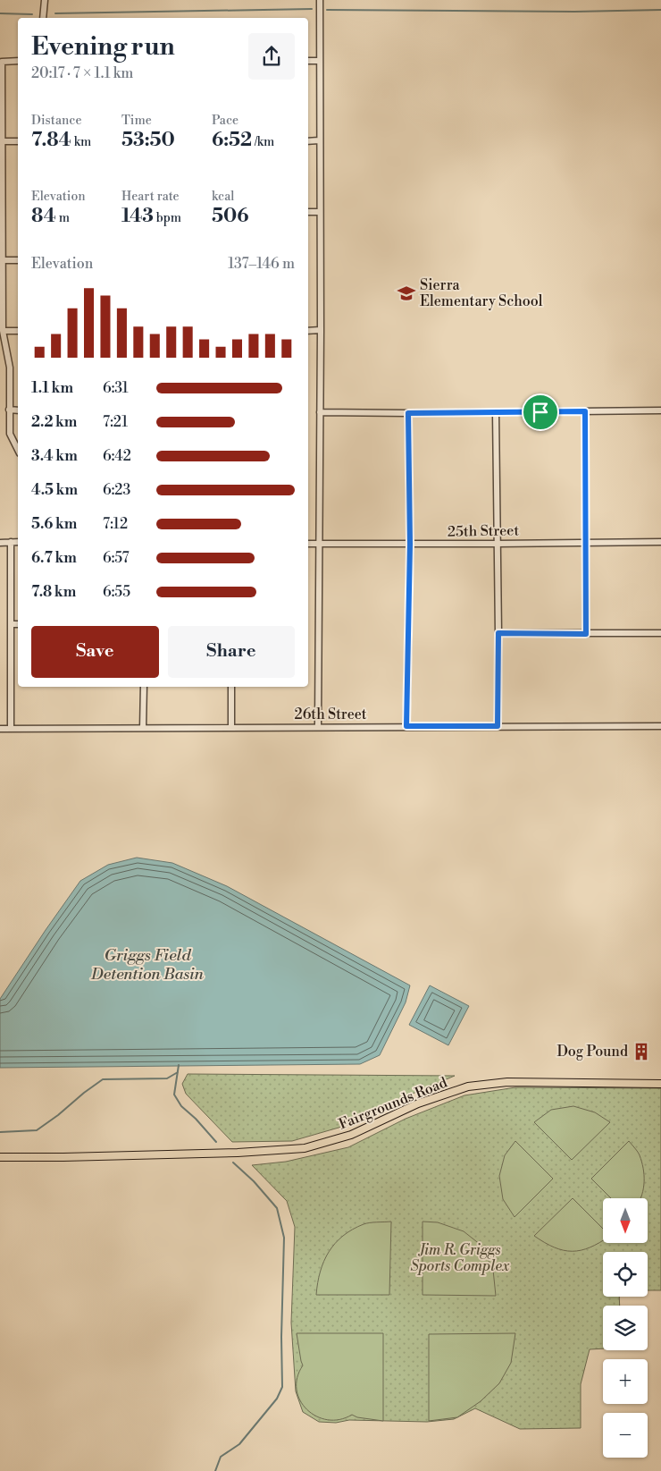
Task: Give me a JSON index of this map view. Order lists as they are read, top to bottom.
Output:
{
  "streets": {
    "main road": ["Fairgrounds Road"],
    "street": ["25th Street", "26th Street"]
  },
  "water": ["Griggs Field Detention Basin"],
  "parks": ["Jim R. Griggs Sports Complex"],
  "places": {
    "school or university": ["Sierra Elementary School"],
    "building": ["Dog Pound"]
  },
  "north": "bottom",
  "page": {
    "heading": ["Evening run", "20:17 · 7 × 1.1 km"],
    "stats": [
      ["Distance", "7.84 km"],
      ["Time", "53:50"],
      ["Pace", "6:52 /km"],
      ["Elevation", "84 m"],
      ["Heart rate", "143 bpm"],
      ["kcal", "506"]
    ],
    "chart": ["Elevation", "137–146 m"],
    "list": [
      {
        "name": "1.1 km",
        "note": "6:31"
      },
      {
        "name": "2.2 km",
        "note": "7:21"
      },
      {
        "name": "3.4 km",
        "note": "6:42"
      },
      {
        "name": "4.5 km",
        "note": "6:23"
      },
      {
        "name": "5.6 km",
        "note": "7:12"
      },
      {
        "name": "6.7 km",
        "note": "6:57"
      },
      {
        "name": "7.8 km",
        "note": "6:55"
      }
    ],
    "buttons": ["Save", "Share"],
    "map_buttons": ["+", "−"]
  }
}
